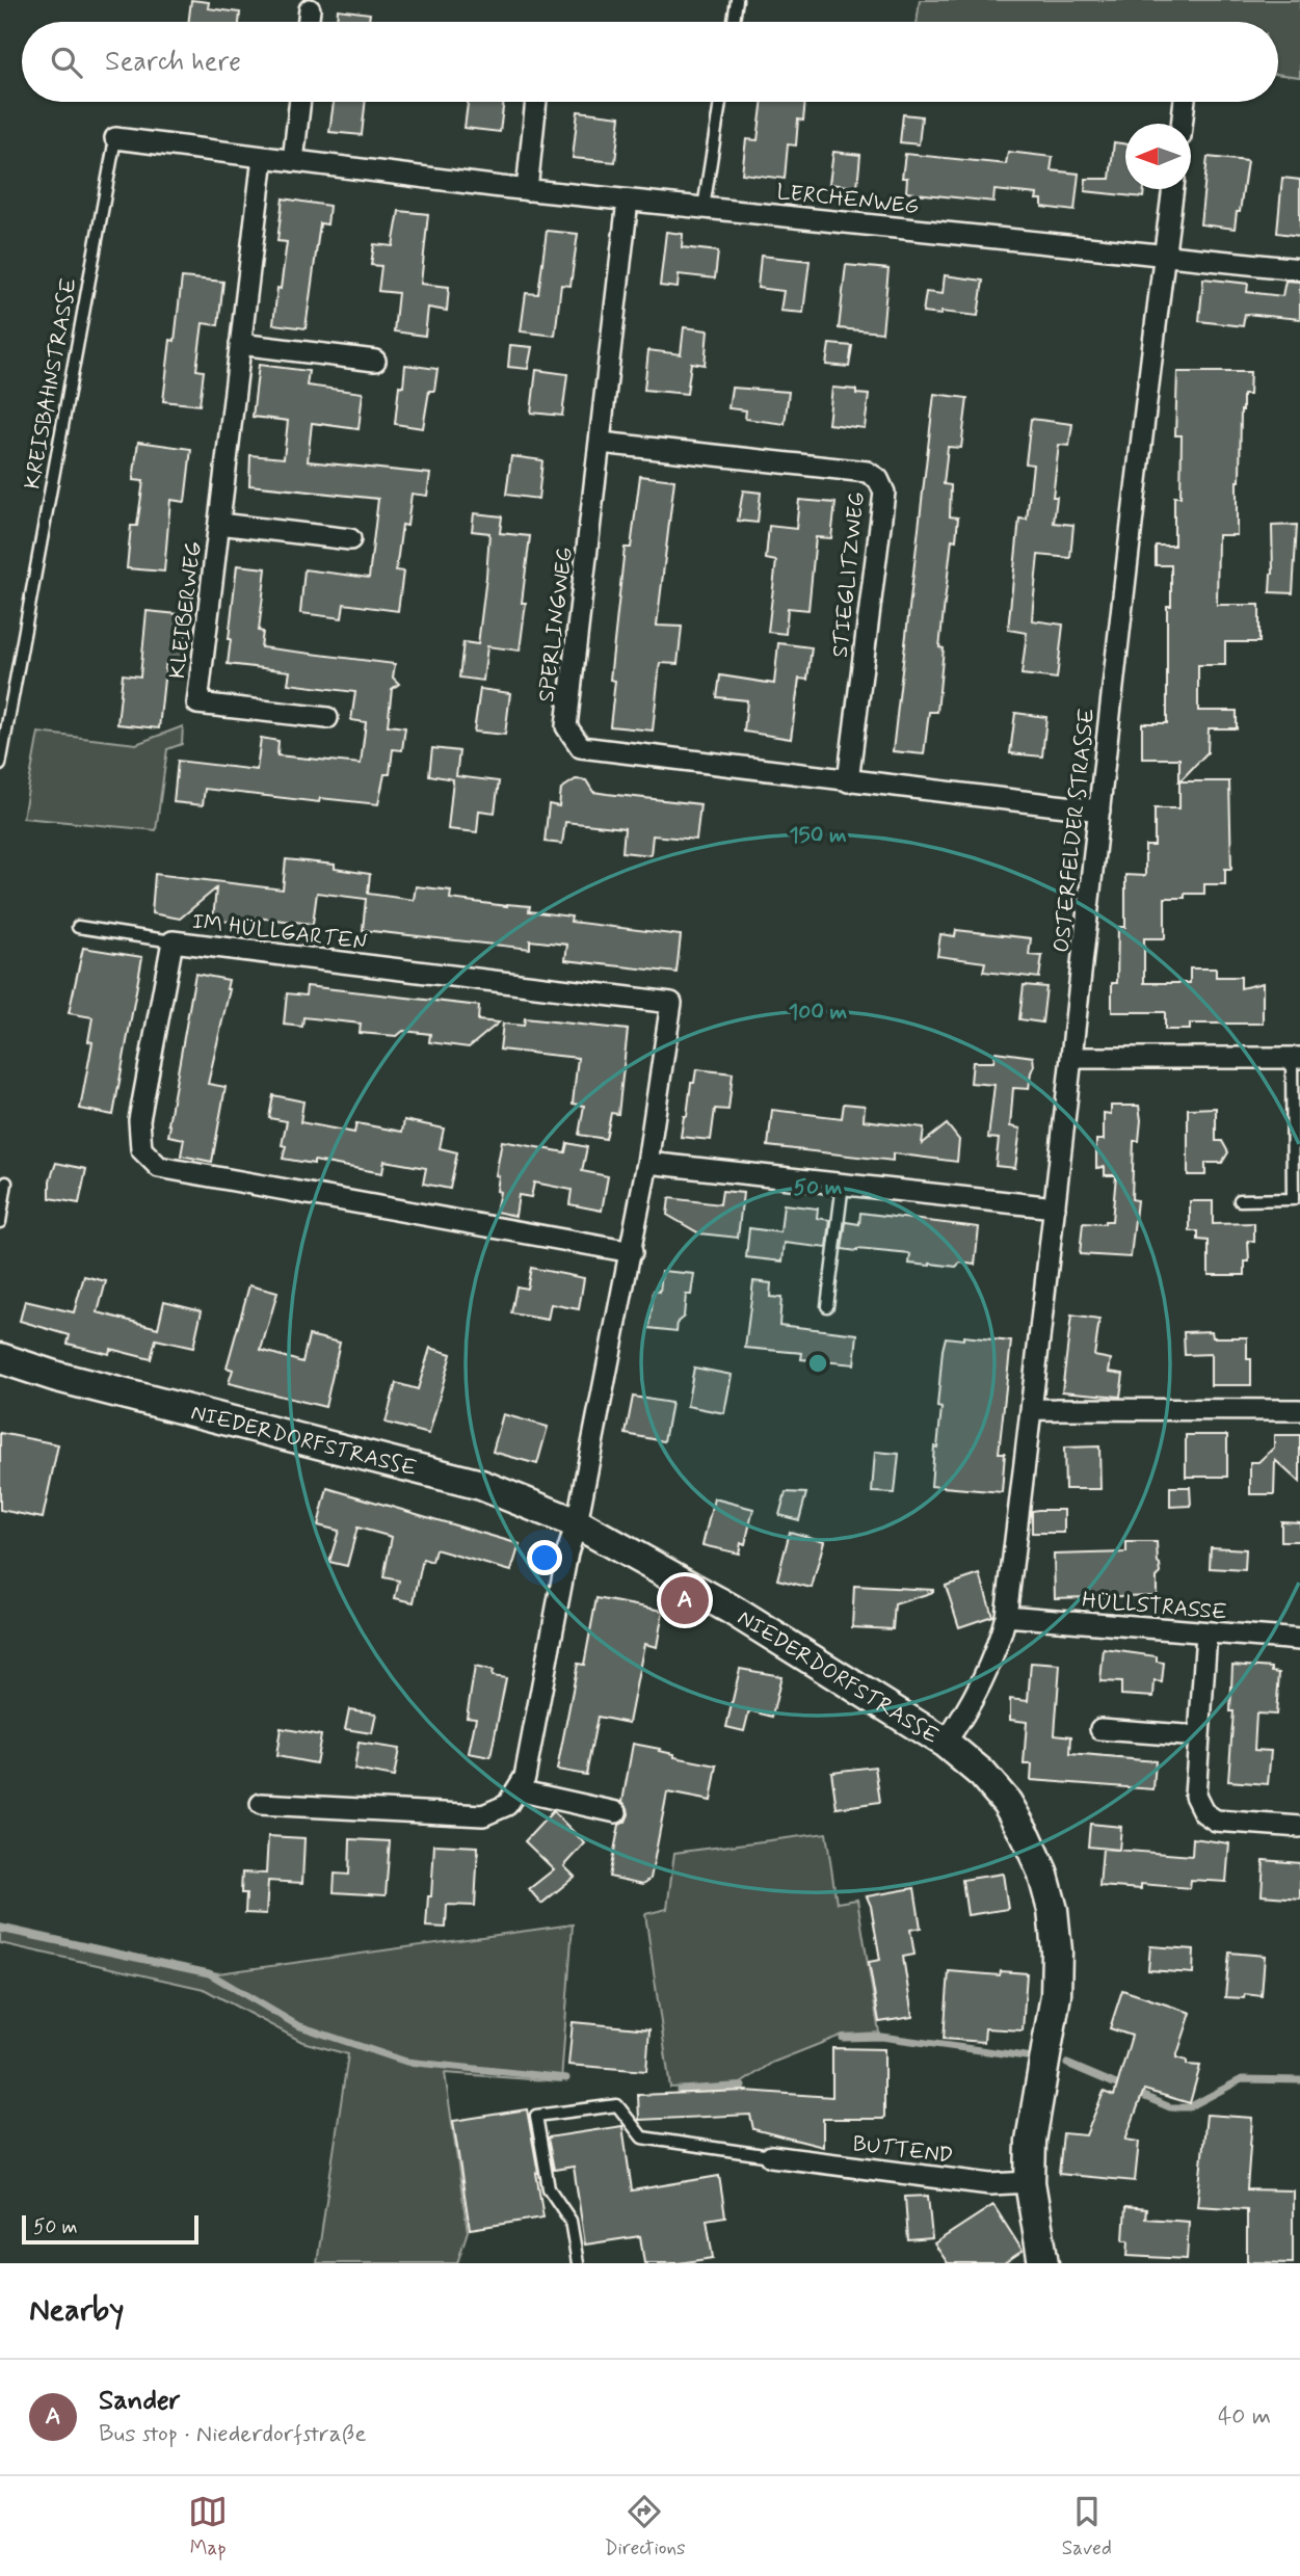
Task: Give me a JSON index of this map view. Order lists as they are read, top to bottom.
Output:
{
  "streets": {
    "main road": ["NIEDERDORFSTRASSE"],
    "street": [
      "LERCHENWEG",
      "STIEGLITZWEG",
      "KLEIBERWEG",
      "SPERLINGWEG",
      "OSTERFELDER STRASSE",
      "IM HÜLLGARTEN",
      "HÜLLSTRASSE",
      "BUTTEND"
    ],
    "lane": ["KREISBAHNSTRASSE"]
  },
  "crossings": [
    ["LERCHENWEG", "KREISBAHNSTRASSE"],
    ["LERCHENWEG", "KLEIBERWEG"],
    ["LERCHENWEG", "SPERLINGWEG"],
    ["LERCHENWEG", "OSTERFELDER STRASSE"],
    ["STIEGLITZWEG", "SPERLINGWEG"],
    ["SPERLINGWEG", "OSTERFELDER STRASSE"],
    ["OSTERFELDER STRASSE", "NIEDERDORFSTRASSE"],
    ["OSTERFELDER STRASSE", "HÜLLSTRASSE"],
    ["IM HÜLLGARTEN", "NIEDERDORFSTRASSE"],
    ["NIEDERDORFSTRASSE", "BUTTEND"]
  ],
  "scale_bar": "50 m",
  "north": "left",
  "page": {
    "search": "Search here",
    "pins": "A",
    "scale": "50 m",
    "heading": "Nearby",
    "list": [
      {
        "mark": "A",
        "name": "Sander",
        "note": "Bus stop · Niederdorfstraße",
        "value": "40 m"
      }
    ],
    "nav": ["Map", "Directions", "Saved"]
  },
  "rings": ["150 m", "100 m", "50 m"]
}
